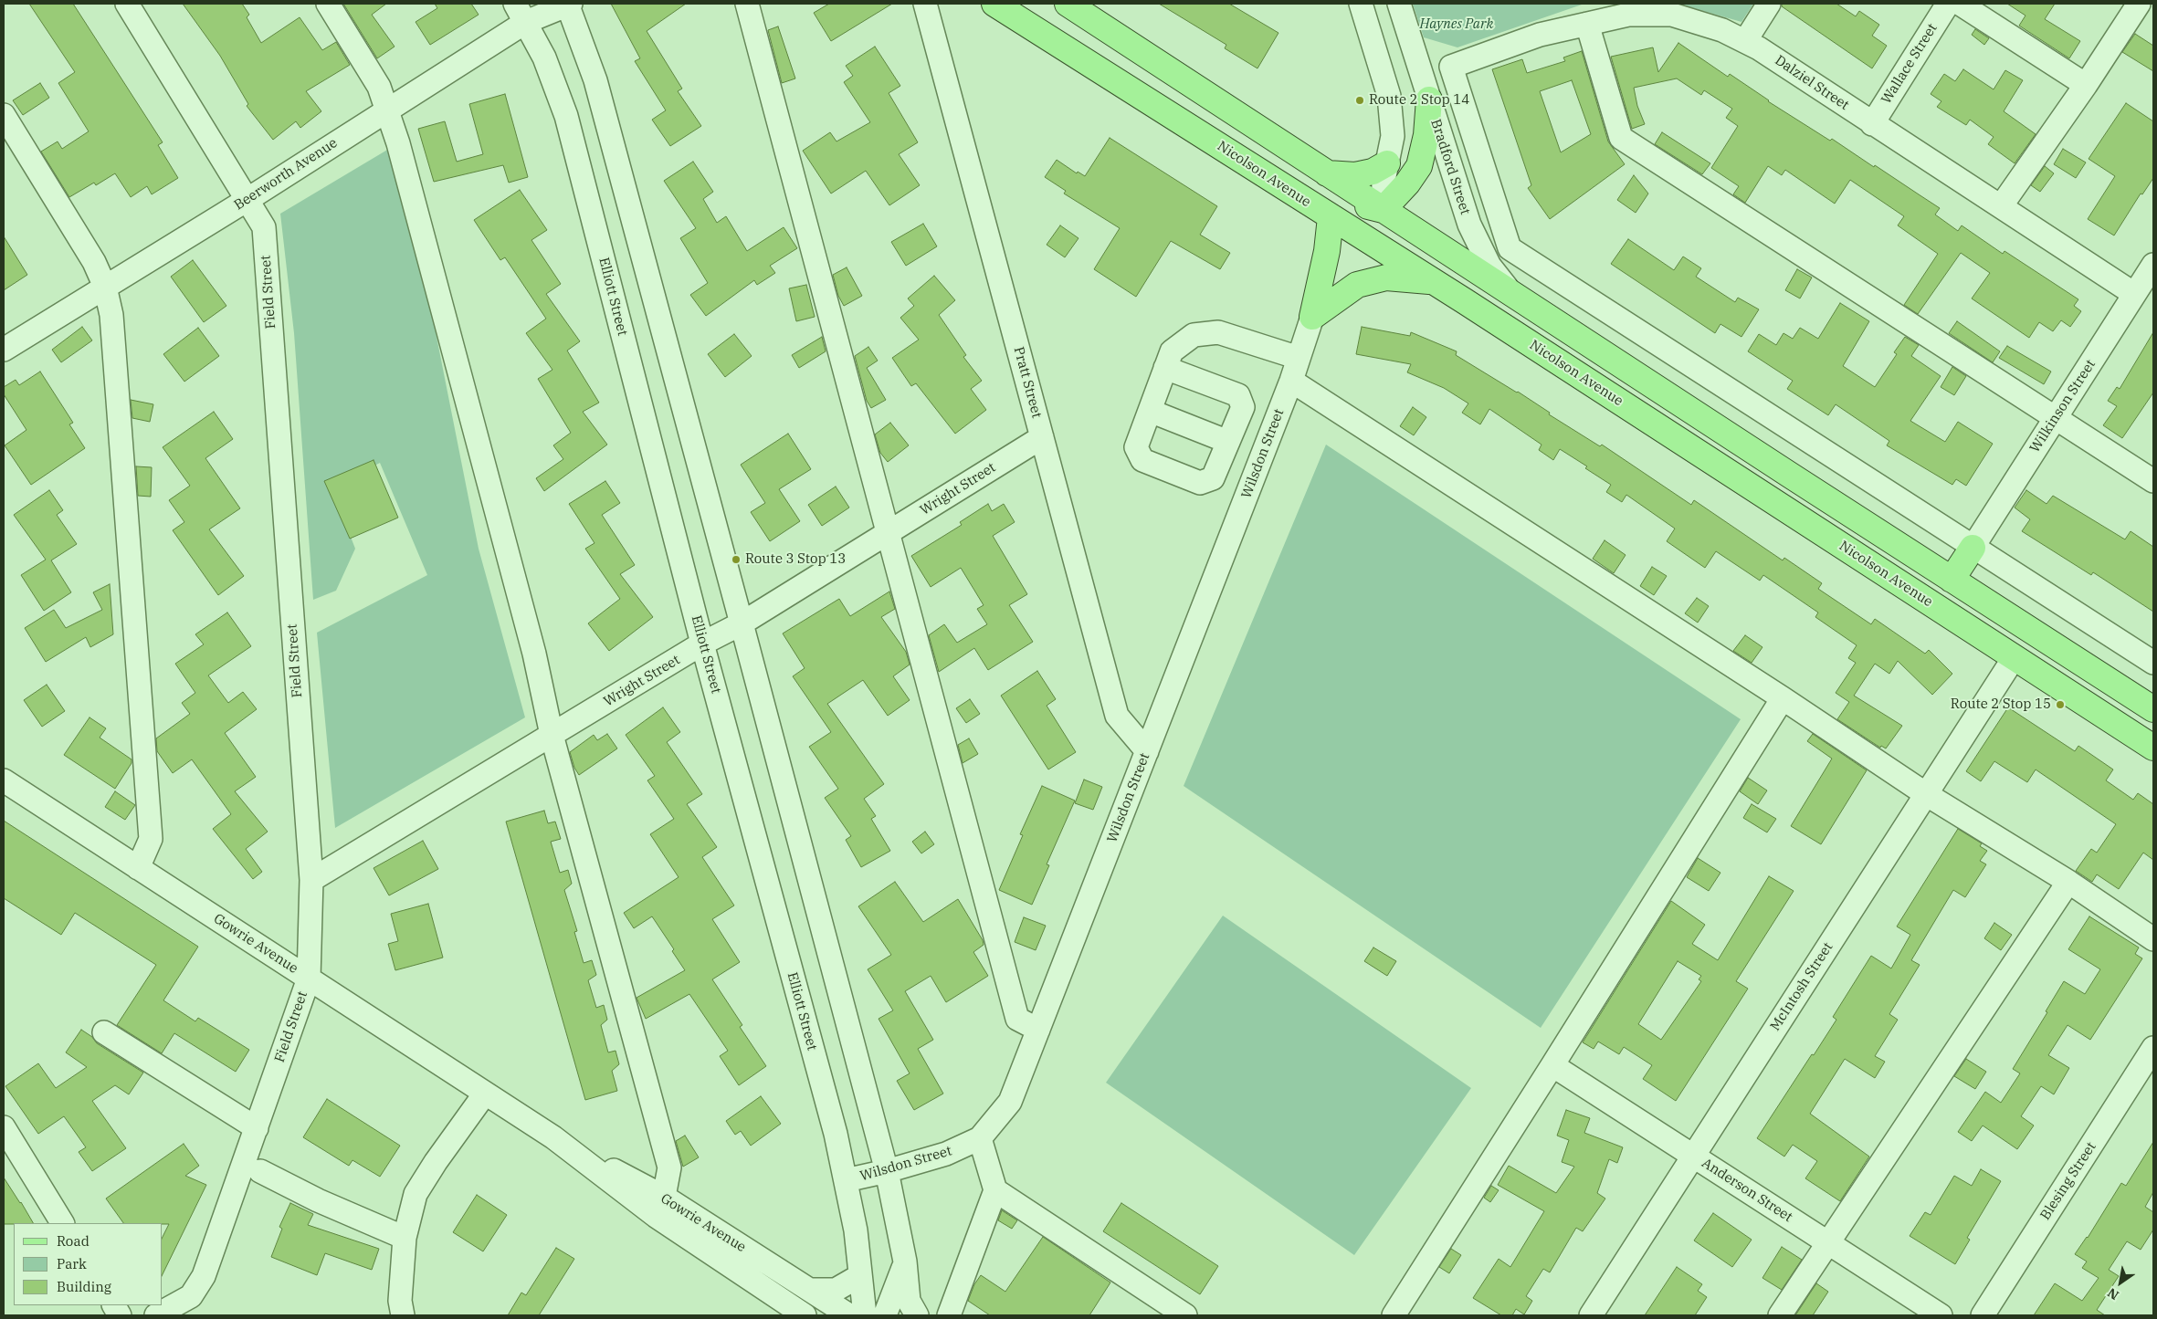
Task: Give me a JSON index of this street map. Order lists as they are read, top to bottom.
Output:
{
  "streets": {
    "main road": ["Nicolson Avenue"],
    "street": [
      "Wallace Street",
      "Dalziel Street",
      "Bradford Street",
      "Beerworth Avenue",
      "Field Street",
      "Elliott Street",
      "Pratt Street",
      "Wilkinson Street",
      "Wilsdon Street",
      "Wright Street",
      "Gowrie Avenue",
      "McIntosh Street",
      "Blesing Street",
      "Anderson Street"
    ]
  },
  "crossings": [
    ["Wallace Street", "Dalziel Street"],
    ["Dalziel Street", "Wilkinson Street"],
    ["Beerworth Avenue", "Field Street"],
    ["Beerworth Avenue", "Elliott Street"],
    ["Nicolson Avenue", "McIntosh Street"],
    ["Field Street", "Wright Street"],
    ["Field Street", "Gowrie Avenue"],
    ["Elliott Street", "Wilsdon Street"],
    ["Elliott Street", "Wright Street"],
    ["Pratt Street", "Wilsdon Street"],
    ["Pratt Street", "Wright Street"],
    ["McIntosh Street", "Anderson Street"]
  ],
  "parks": ["Haynes Park"],
  "places": ["Route 2 Stop 14", "Route 3 Stop 13", "Route 2 Stop 15"],
  "legend": ["Road", "Park", "Building"],
  "north": "bottom left"
}
